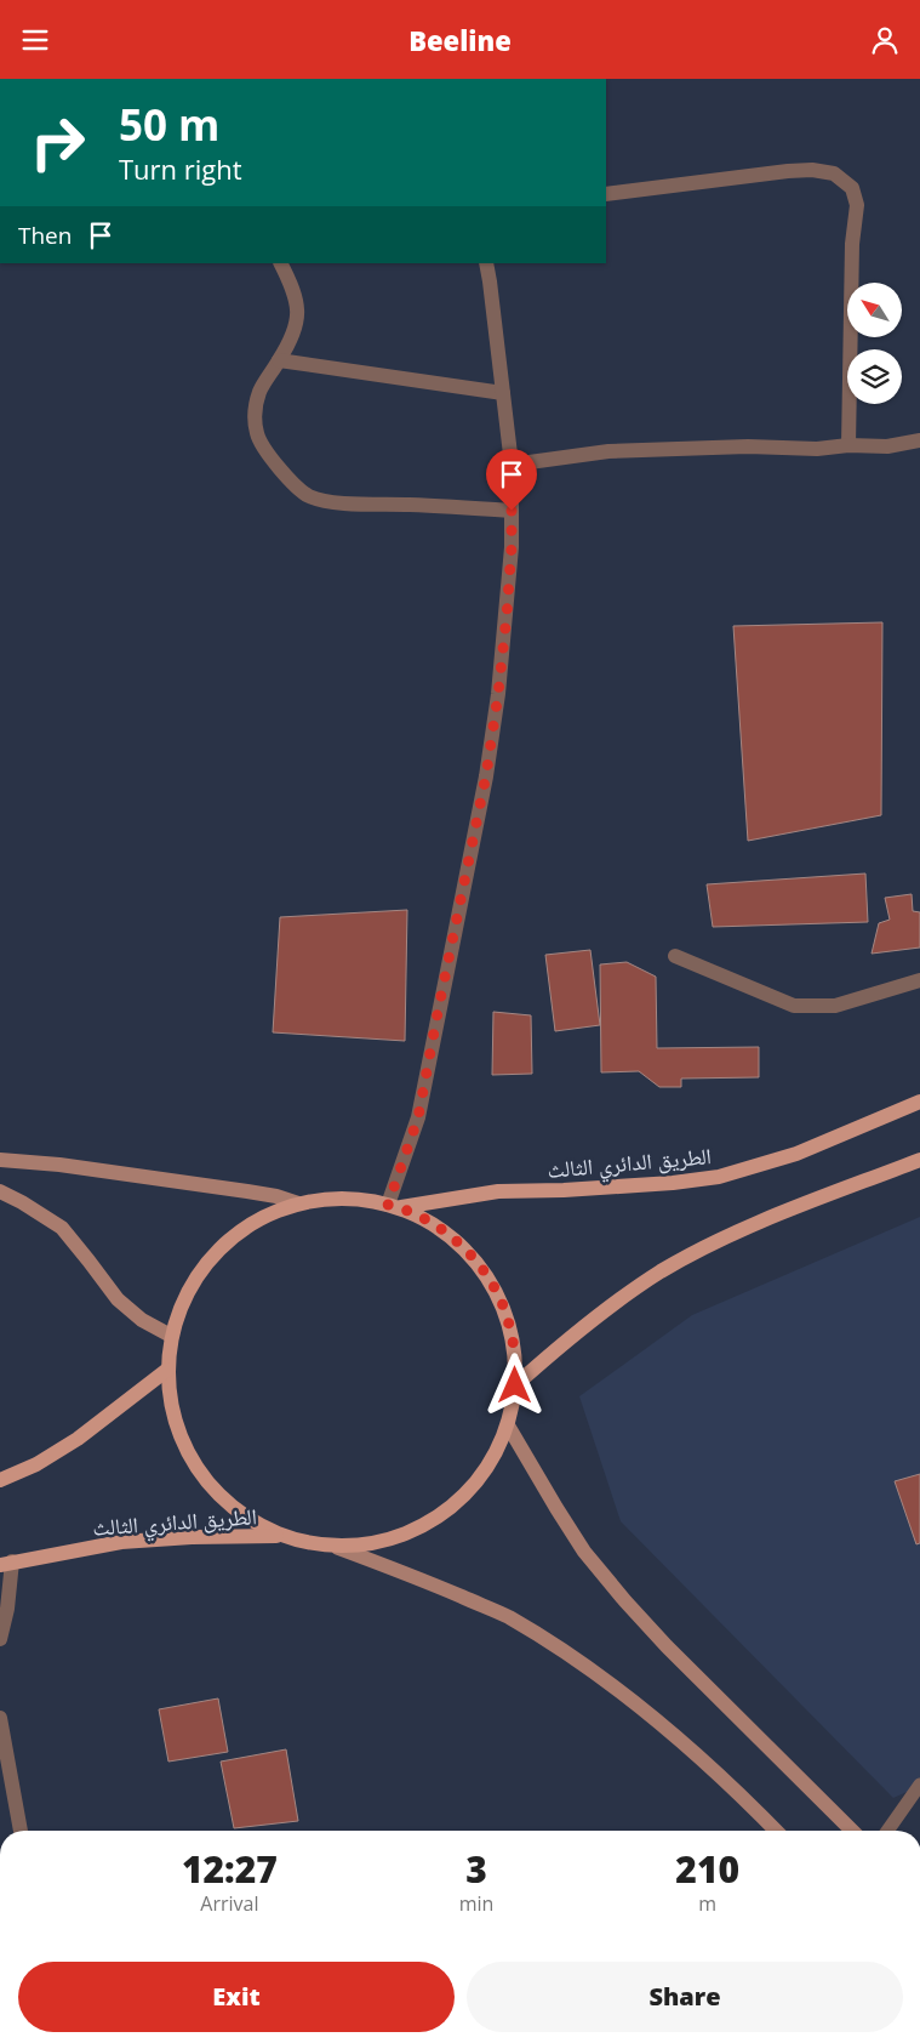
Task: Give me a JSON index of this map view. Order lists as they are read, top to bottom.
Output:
{
  "streets": {
    "main road": ["الطريق الدائري الثالث"]
  },
  "north": "top left",
  "page": {
    "header": "Beeline",
    "turn": ["50 m", "Turn right"],
    "then": "Then",
    "eta": [
      "12:27",
      "Arrival",
      "3",
      "min",
      "210",
      "m"
    ],
    "buttons": ["Exit", "Share"]
  }
}
